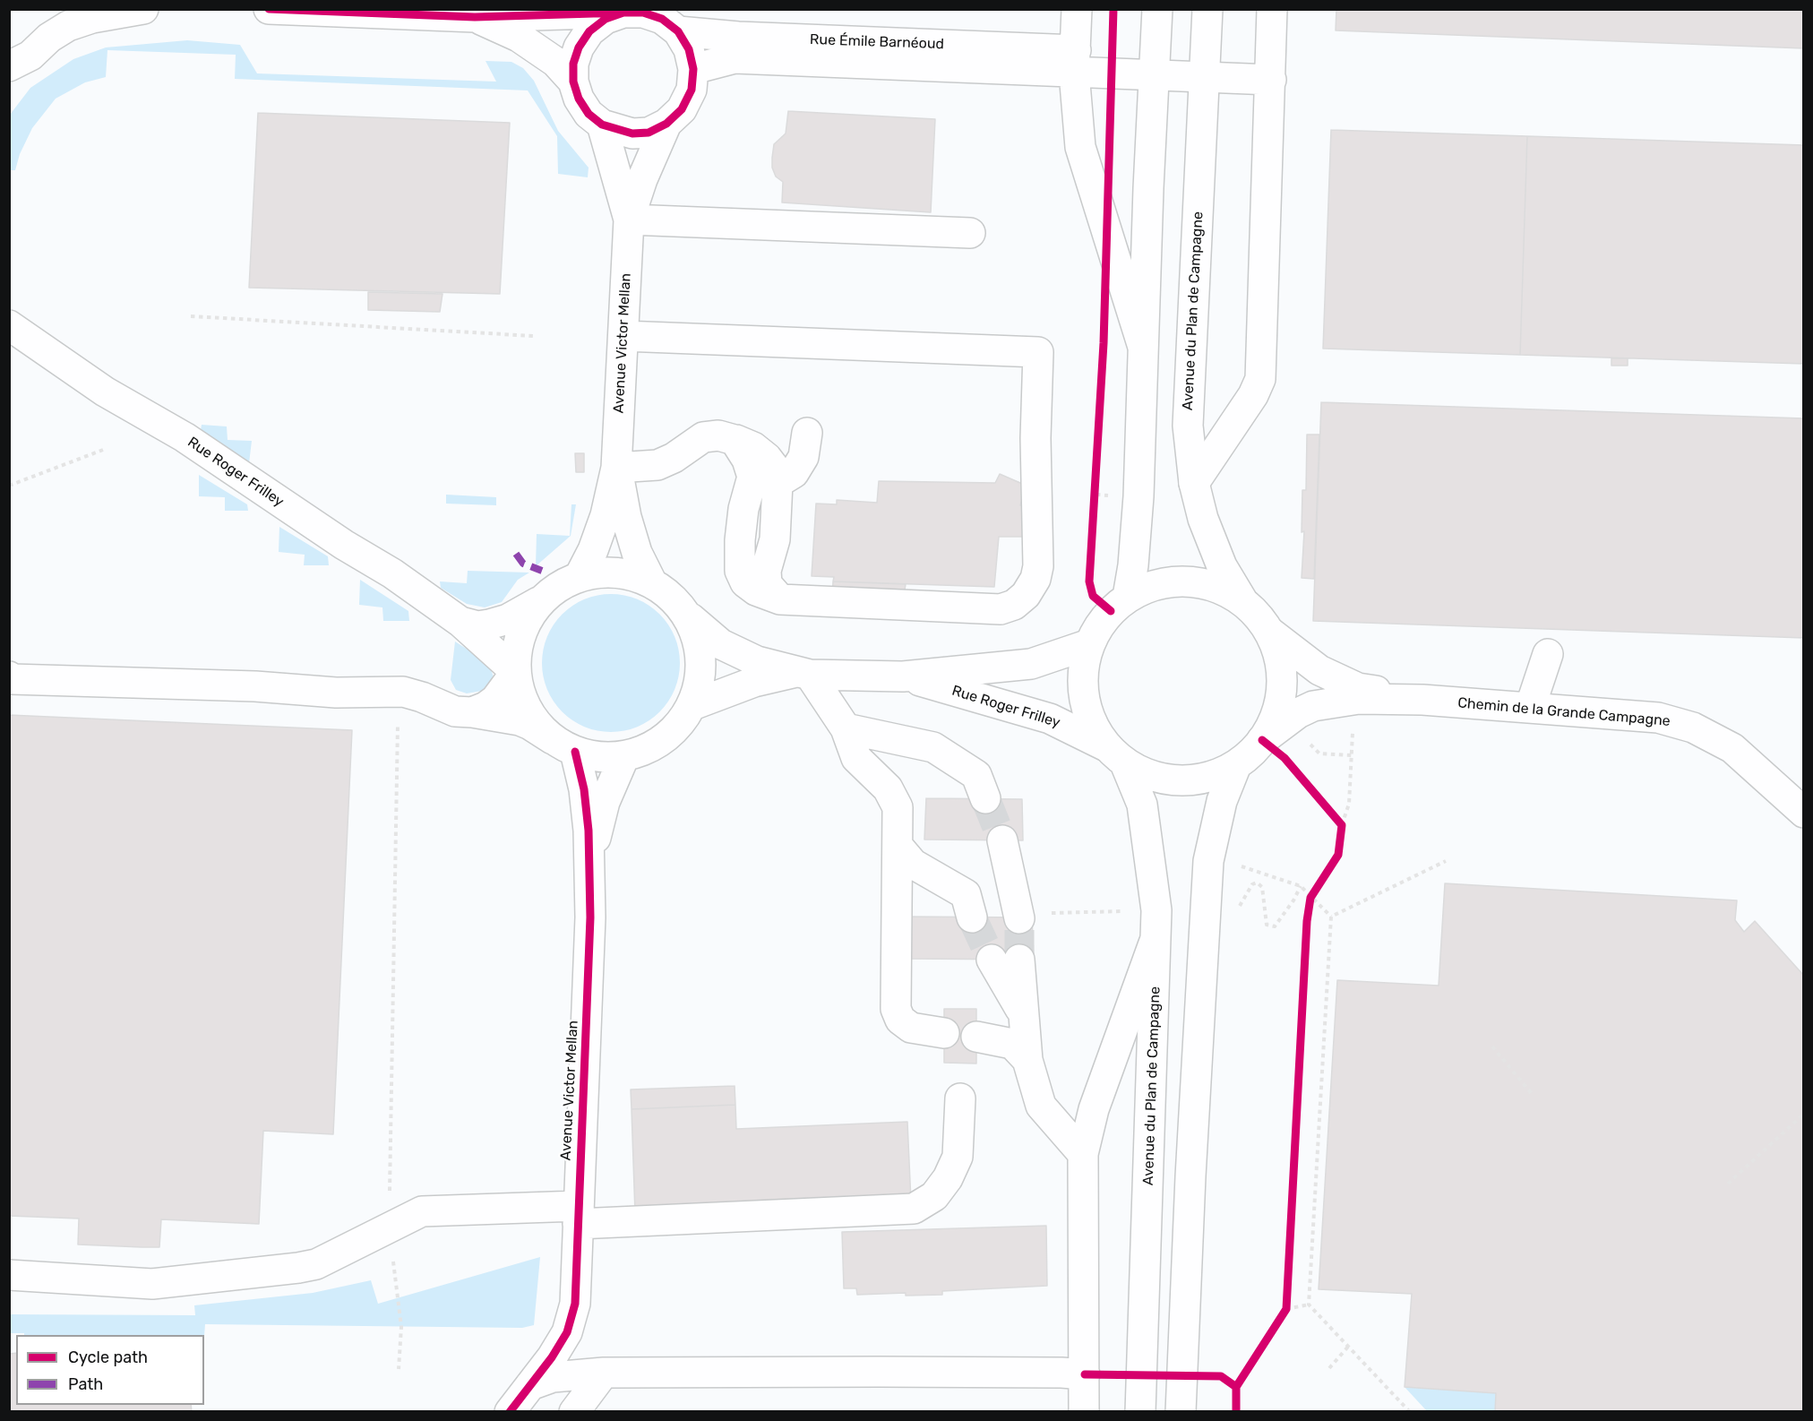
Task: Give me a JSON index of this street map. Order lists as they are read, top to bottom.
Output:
{
  "streets": {
    "street": [
      "Rue Émile Barnéoud",
      "Avenue du Plan de Campagne",
      "Avenue Victor Mellan",
      "Rue Roger Frilley",
      "Chemin de la Grande Campagne"
    ]
  },
  "crossings": [
    ["Rue Émile Barnéoud", "Avenue Victor Mellan"],
    ["Avenue du Plan de Campagne", "Rue Roger Frilley"],
    ["Avenue Victor Mellan", "Rue Roger Frilley"]
  ],
  "legend": ["Cycle path", "Path"]
}
